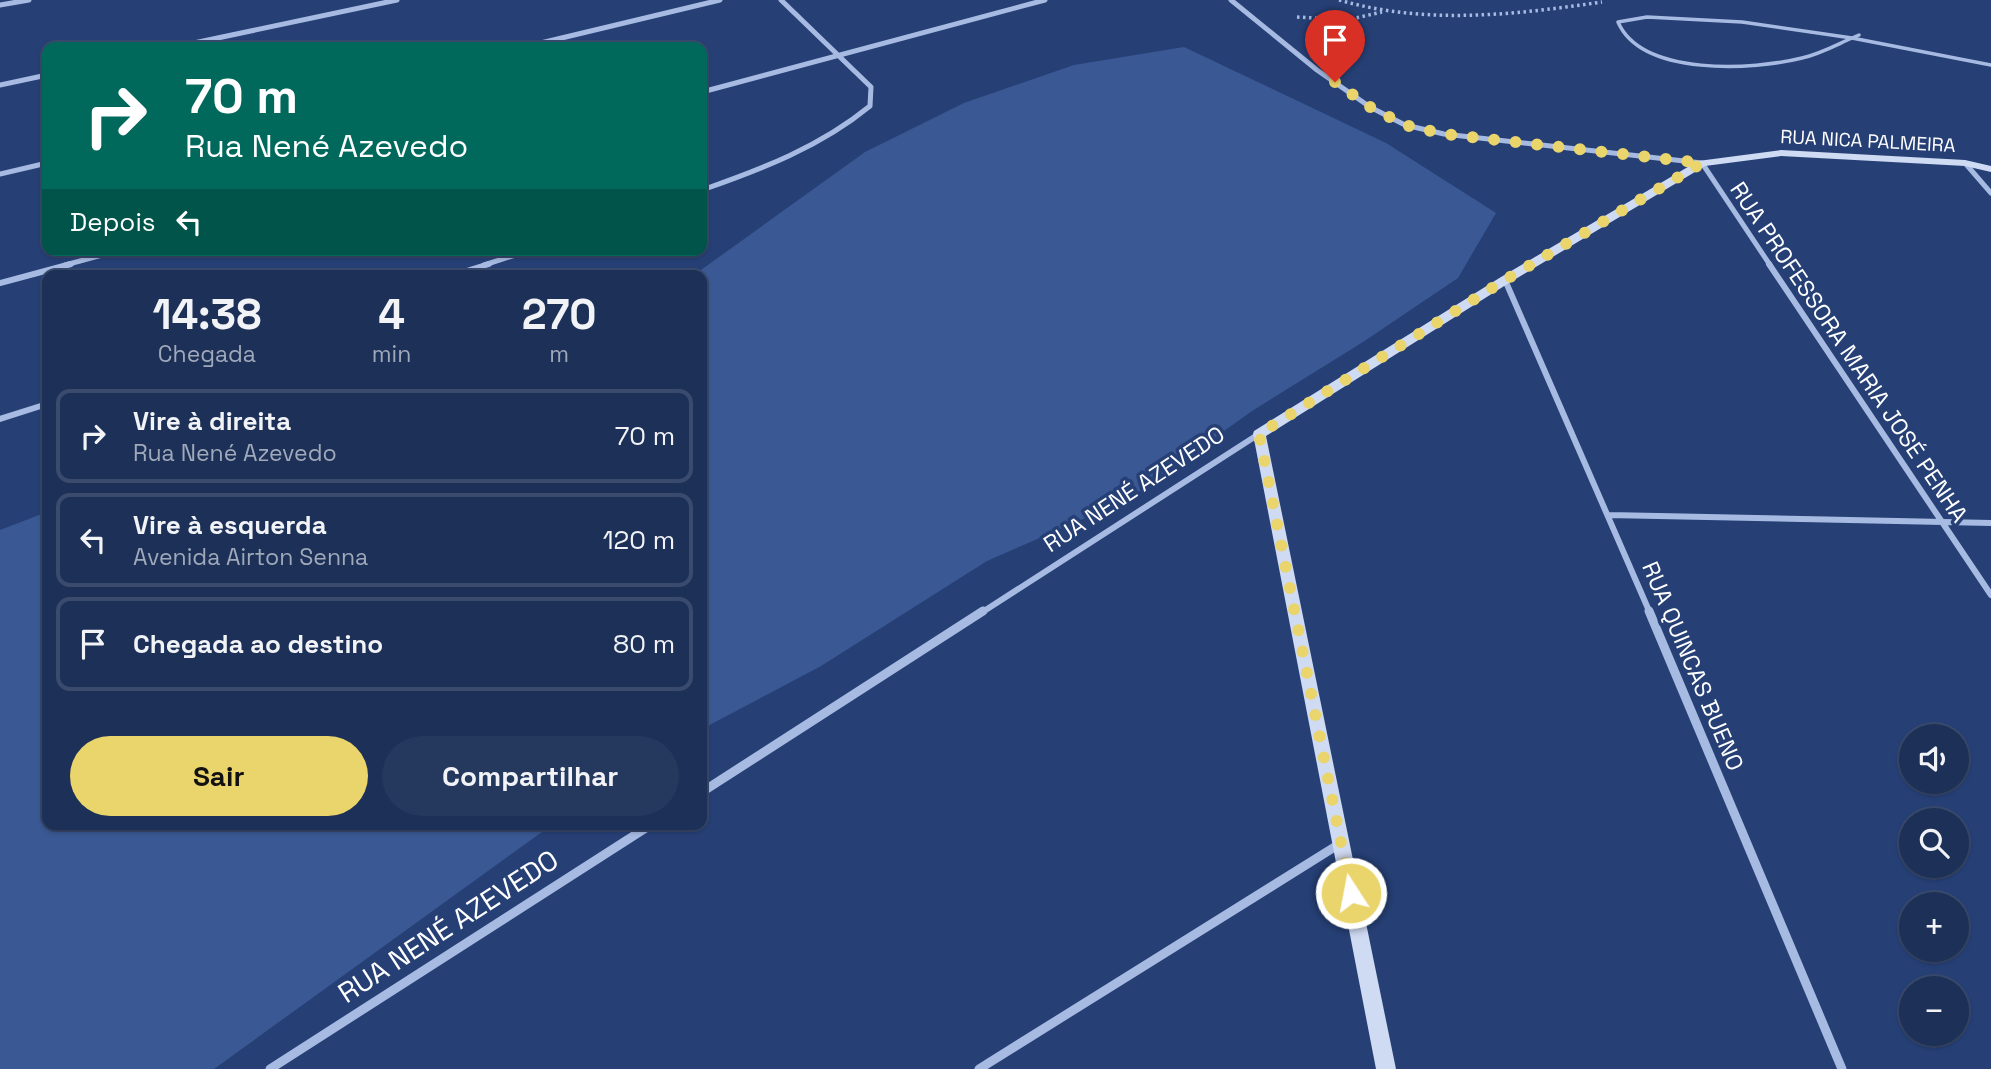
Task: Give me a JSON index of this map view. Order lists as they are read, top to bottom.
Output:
{
  "streets": {
    "street": [
      "RUA NICA PALMEIRA",
      "RUA PROFESSORA MARIA JOSÉ PENHA",
      "RUA NENÉ AZEVEDO",
      "RUA QUINCAS BUENO"
    ]
  },
  "crossings": [
    ["RUA NICA PALMEIRA", "RUA PROFESSORA MARIA JOSÉ PENHA"],
    ["RUA NICA PALMEIRA", "RUA NENÉ AZEVEDO"],
    ["RUA PROFESSORA MARIA JOSÉ PENHA", "RUA NENÉ AZEVEDO"],
    ["RUA NENÉ AZEVEDO", "RUA QUINCAS BUENO"]
  ],
  "page": {
    "turn": ["70 m", "Rua Nené Azevedo"],
    "then": "Depois",
    "eta": [
      "14:38",
      "Chegada",
      "4",
      "min",
      "270",
      "m"
    ],
    "list": [
      {
        "name": "Vire à direita",
        "note": "Rua Nené Azevedo",
        "value": "70 m"
      },
      {
        "name": "Vire à esquerda",
        "note": "Avenida Airton Senna",
        "value": "120 m"
      },
      {
        "name": "Chegada ao destino",
        "value": "80 m"
      }
    ],
    "buttons": ["Sair", "Compartilhar"],
    "map_buttons": ["+", "−"]
  }
}
